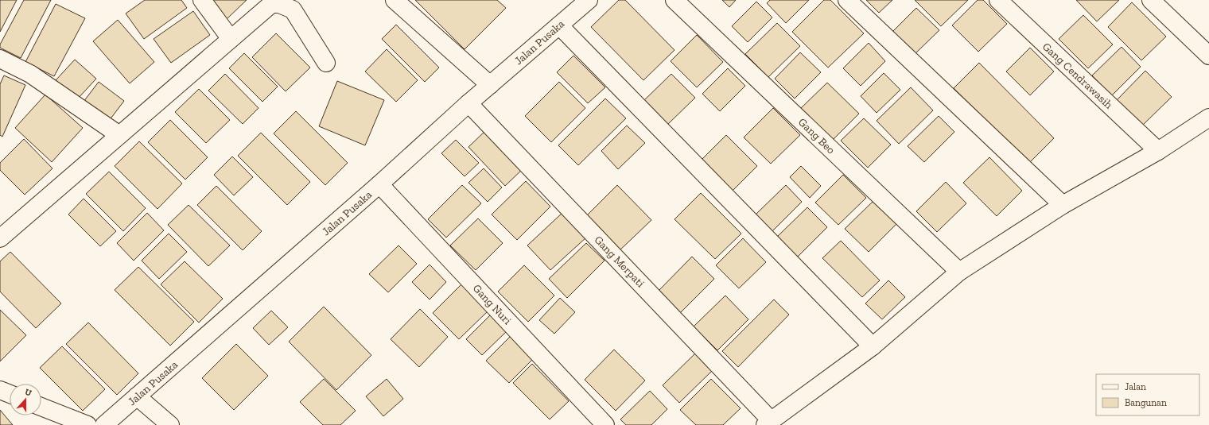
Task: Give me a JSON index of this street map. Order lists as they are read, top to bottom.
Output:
{
  "streets": {
    "street": [
      "Jalan Pusaka",
      "Gang Cendrawasih",
      "Gang Beo",
      "Gang Merpati",
      "Gang Nuri"
    ]
  },
  "crossings": [
    ["Jalan Pusaka", "Gang Merpati"],
    ["Jalan Pusaka", "Gang Nuri"]
  ],
  "legend": ["Jalan", "Bangunan"],
  "north": "top"
}
